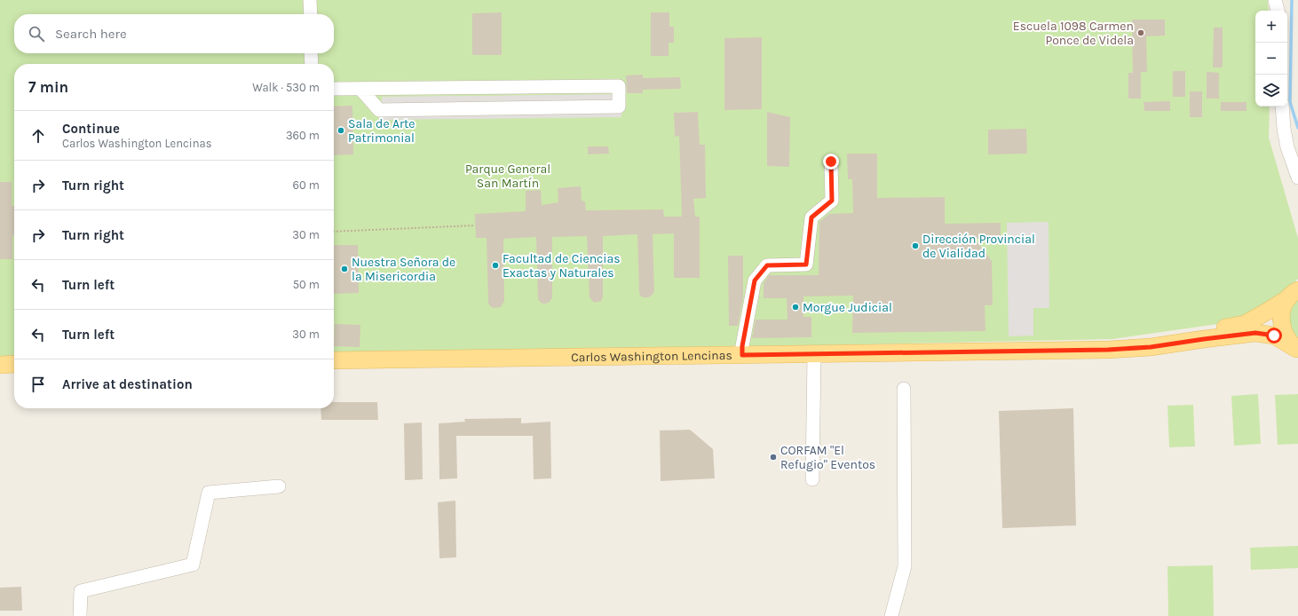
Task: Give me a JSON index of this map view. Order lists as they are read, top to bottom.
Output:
{
  "streets": {
    "main road": ["Carlos Washington Lencinas"]
  },
  "parks": ["Parque General San Martín"],
  "places": [
    "Escuela 1098 Carmen Ponce de Videla",
    "Sala de Arte Patrimonial",
    "Dirección Provincial de Vialidad",
    "Facultad de Ciencias Exactas y Naturales",
    "Nuestra Señora de la Misericordia",
    "Morgue Judicial",
    "CORFAM \"El Refugio\" Eventos"
  ],
  "page": {
    "map_buttons": ["+", "−"],
    "search": "Search here",
    "heading": ["7 min", "Walk · 530 m"],
    "list": [
      ["Continue", "Carlos Washington Lencinas", "360 m"],
      ["Turn right", "60 m"],
      ["Turn right", "30 m"],
      ["Turn left", "50 m"],
      ["Turn left", "30 m"],
      "Arrive at destination"
    ]
  }
}
